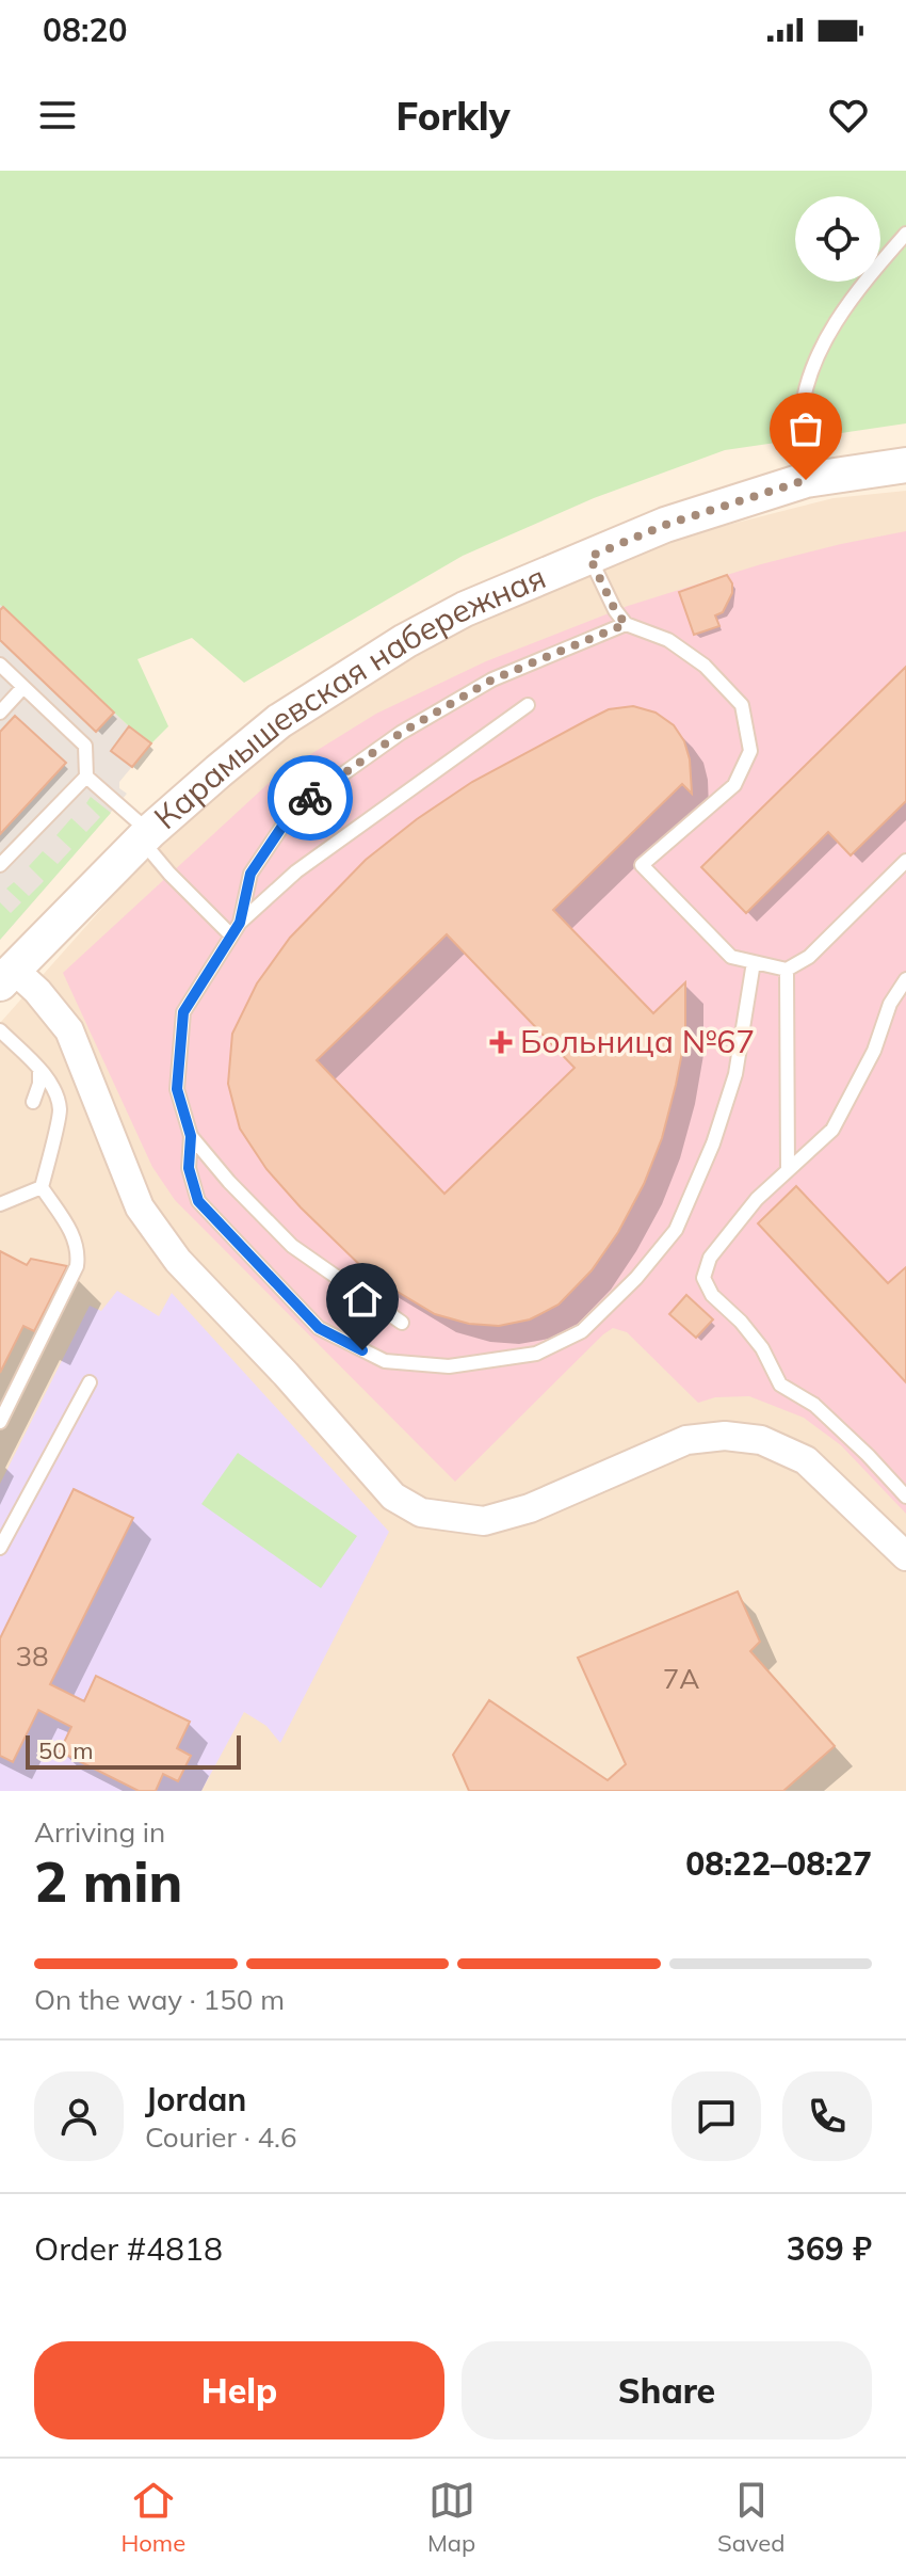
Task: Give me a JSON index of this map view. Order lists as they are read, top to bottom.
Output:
{
  "streets": {
    "street": ["Карамышевская набережная"]
  },
  "places": {
    "health": ["Больница №67"]
  },
  "house_numbers": ["38", "7А"],
  "scale_bar": "50 m",
  "page": {
    "status": "08:20",
    "header": "Forkly",
    "scale": "50 m",
    "heading": ["2 min", "Arriving in", "08:22–08:27"],
    "panel": [
      "Jordan",
      "Courier · 4.6",
      "Order #4818",
      "369 ₽"
    ],
    "bar": "On the way · 150 m",
    "buttons": ["Help", "Share"],
    "tabs": ["Home", "Map", "Saved"]
  }
}
